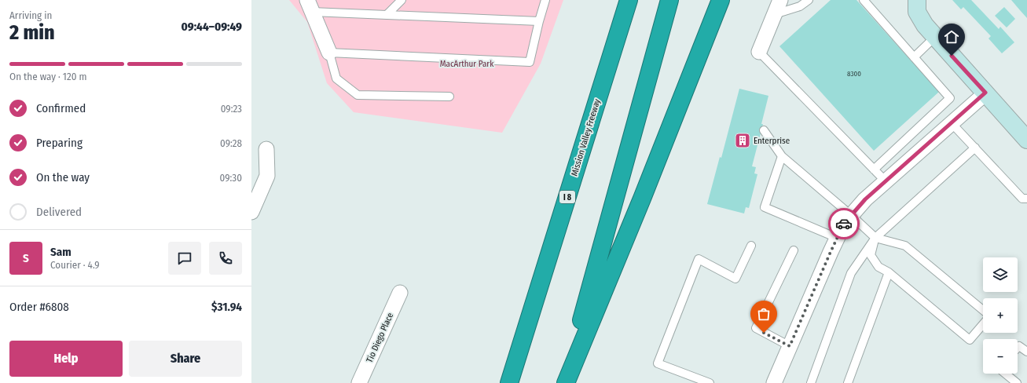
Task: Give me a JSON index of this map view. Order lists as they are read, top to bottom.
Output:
{
  "streets": {
    "highway": ["Mission Valley Freeway", "I 8"],
    "street": ["Tio Diego Place"]
  },
  "parks": ["MacArthur Park"],
  "places": {
    "building": ["Enterprise"]
  },
  "house_numbers": ["8300"],
  "page": {
    "heading": ["2 min", "Arriving in", "09:44–09:49"],
    "panel": [
      "Sam",
      "Courier · 4.9",
      "Order #6808",
      "$31.94"
    ],
    "bar": "On the way · 120 m",
    "list": [
      ["Confirmed", "09:23"],
      ["Preparing", "09:28"],
      ["On the way", "09:30"],
      "Delivered"
    ],
    "round": "S",
    "map_buttons": ["+", "−"],
    "buttons": ["Help", "Share"]
  }
}
